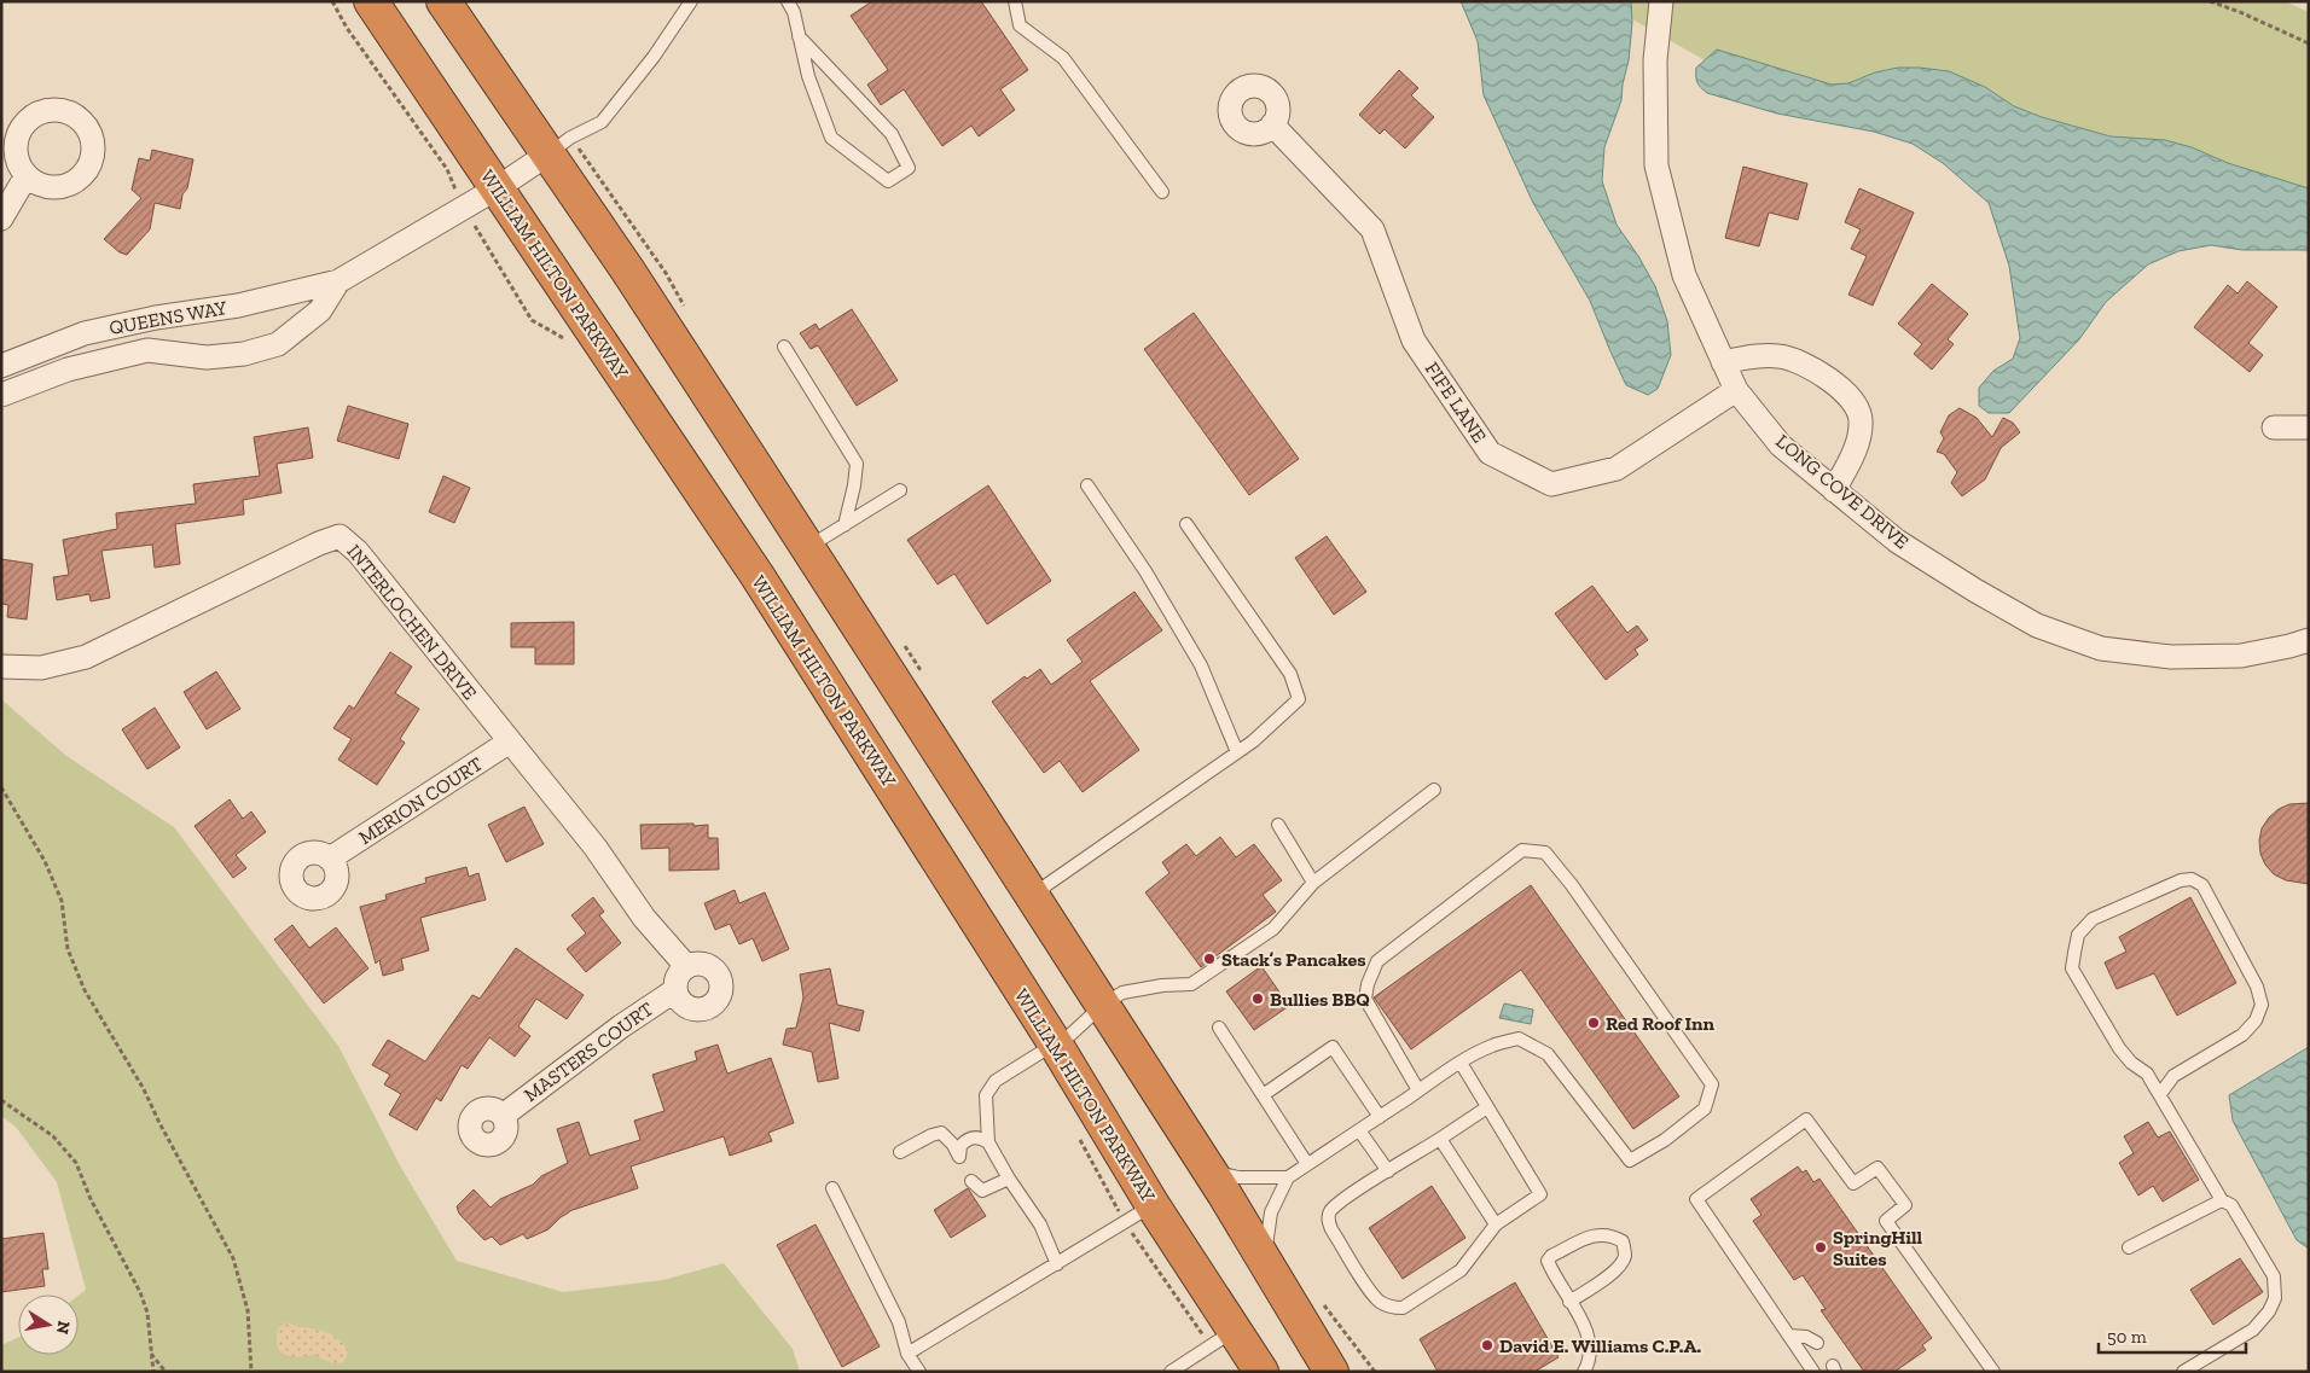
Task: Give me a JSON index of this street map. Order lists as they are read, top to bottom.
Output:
{
  "streets": {
    "highway": ["WILLIAM HILTON PARKWAY"],
    "street": [
      "QUEENS WAY",
      "FIFE LANE",
      "LONG COVE DRIVE",
      "INTERLOCHEN DRIVE",
      "MERION COURT",
      "MASTERS COURT"
    ]
  },
  "crossings": [
    ["WILLIAM HILTON PARKWAY", "QUEENS WAY"],
    ["FIFE LANE", "LONG COVE DRIVE"],
    ["INTERLOCHEN DRIVE", "MERION COURT"],
    ["INTERLOCHEN DRIVE", "MASTERS COURT"]
  ],
  "places": [
    "Stack’s Pancakes",
    "Bullies BBQ",
    "Red Roof Inn",
    "SpringHill Suites",
    "David E. Williams C.P.A."
  ],
  "scale_bar": "50 m",
  "north": "right"
}
